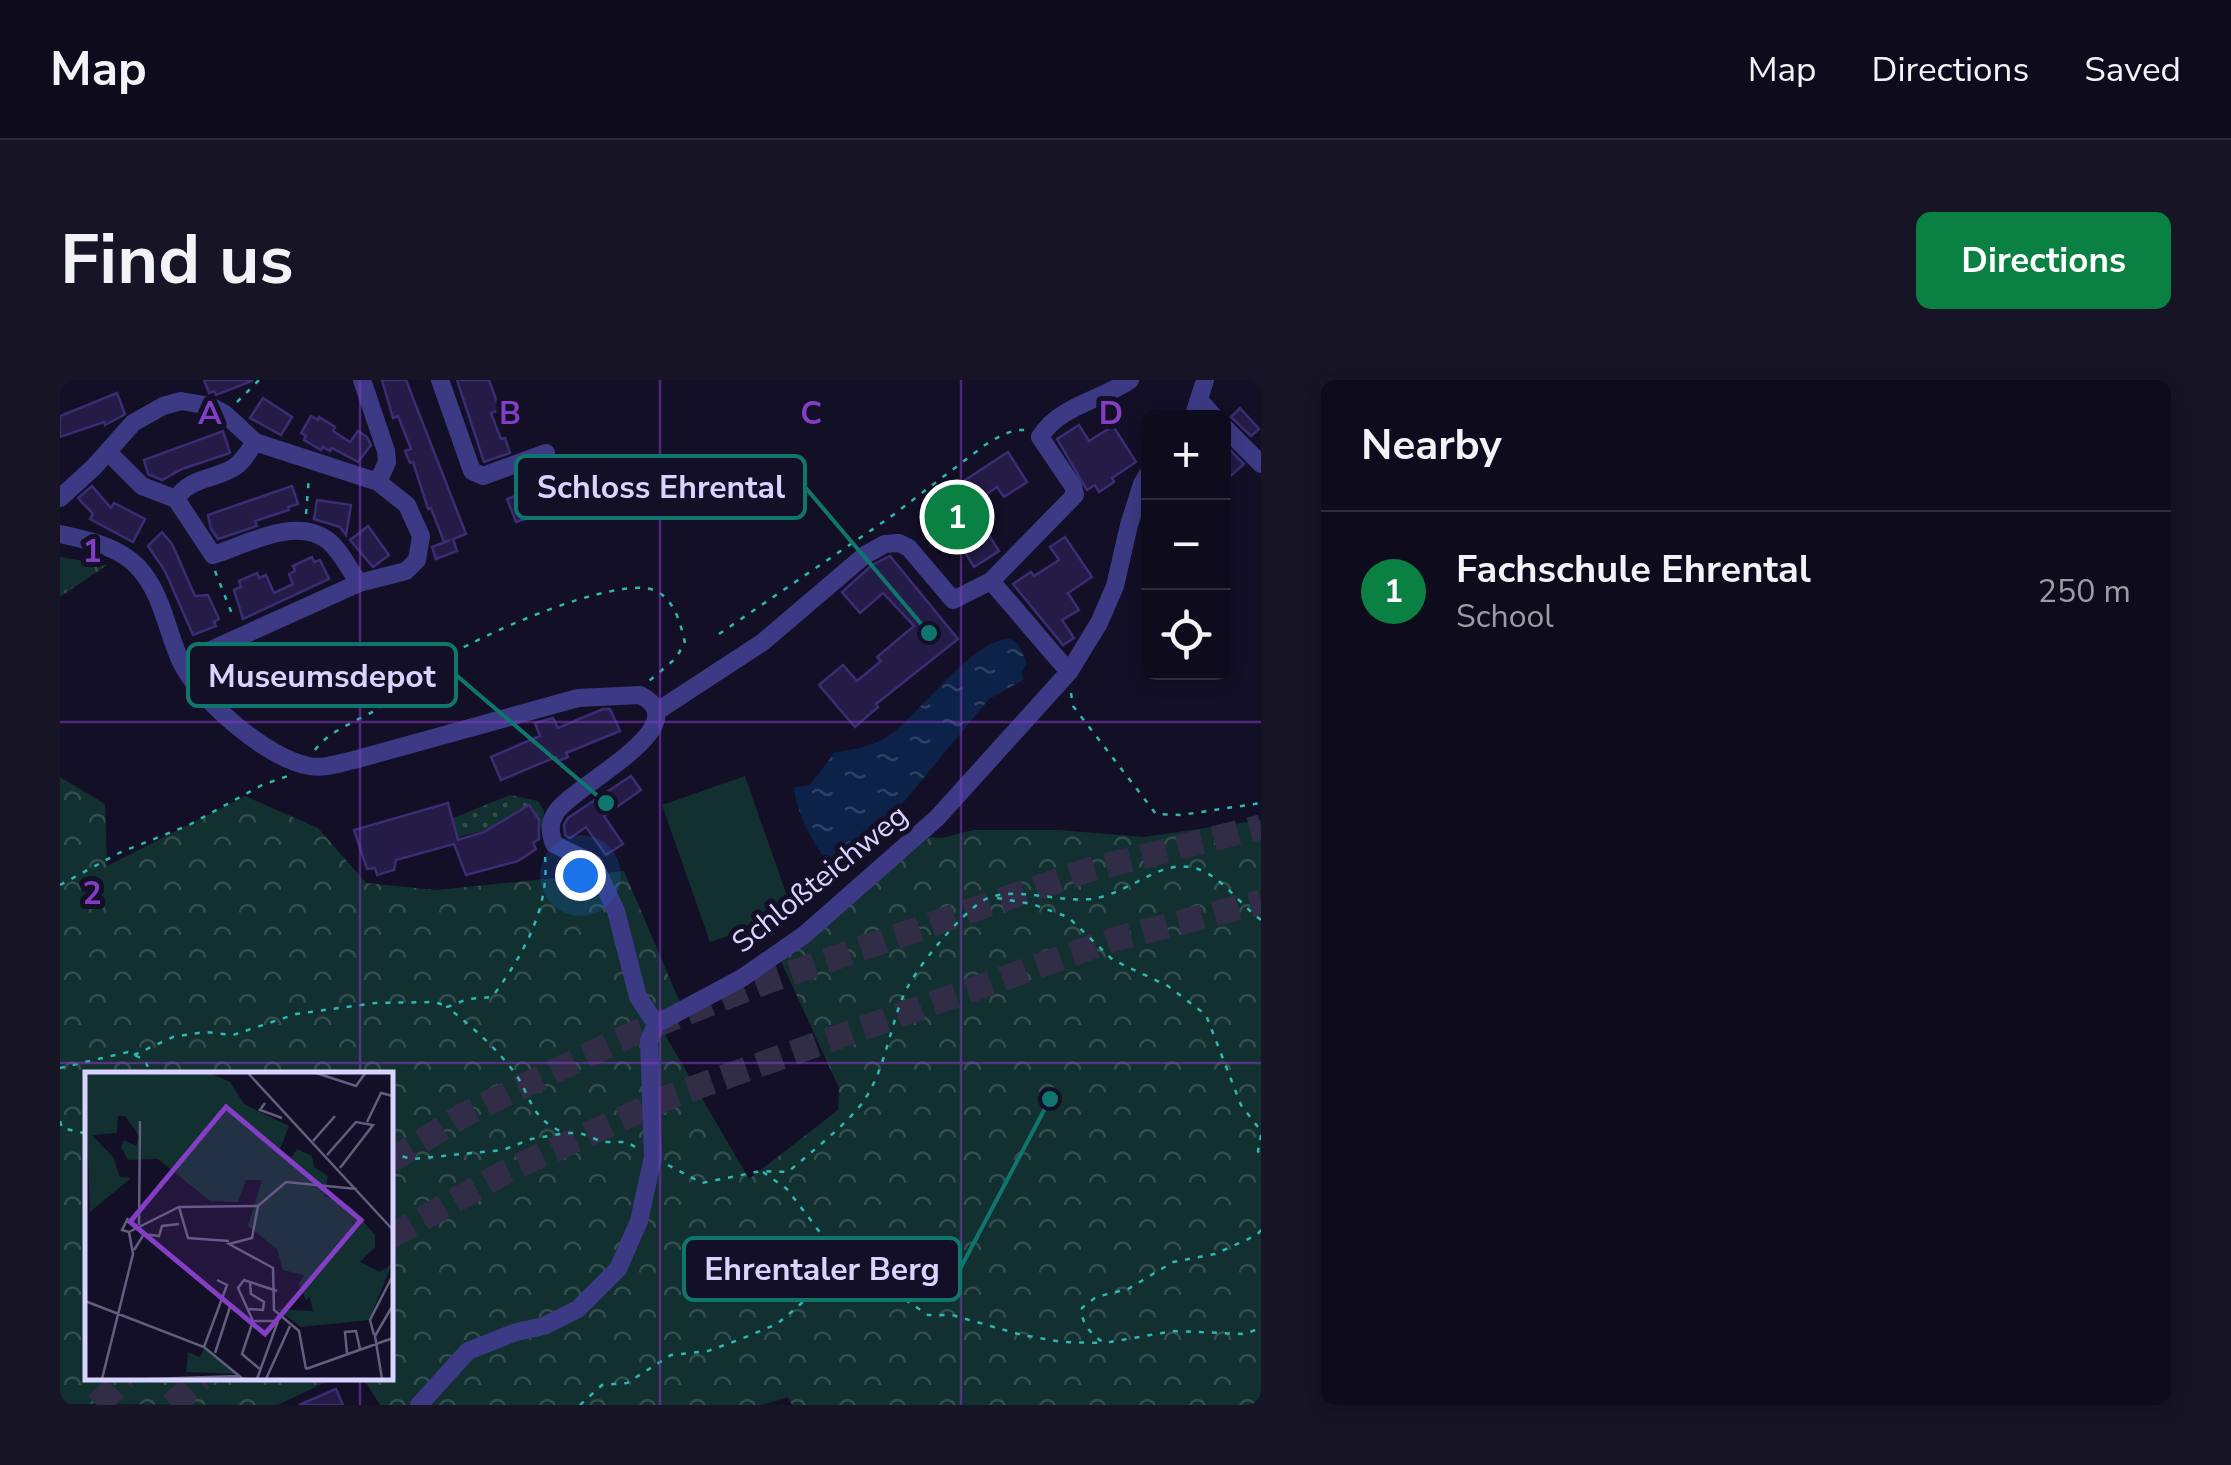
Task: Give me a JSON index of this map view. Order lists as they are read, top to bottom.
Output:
{
  "streets": {
    "street": ["Schloßteichweg"]
  },
  "places": ["Schloss Ehrental", "Museumsdepot", "Ehrentaler Berg"],
  "page": {
    "header": "Map",
    "nav": ["Map", "Directions", "Saved"],
    "title": "Find us",
    "buttons": "Directions",
    "heading": "Nearby",
    "map_buttons": ["+", "−"],
    "pins": "1",
    "list": [
      {
        "mark": "1",
        "name": "Fachschule Ehrental",
        "note": "School",
        "value": "250 m"
      }
    ]
  },
  "grid": {
    "columns": [
      "A",
      "B",
      "C",
      "D"
    ],
    "rows": ["1", "2"]
  }
}
